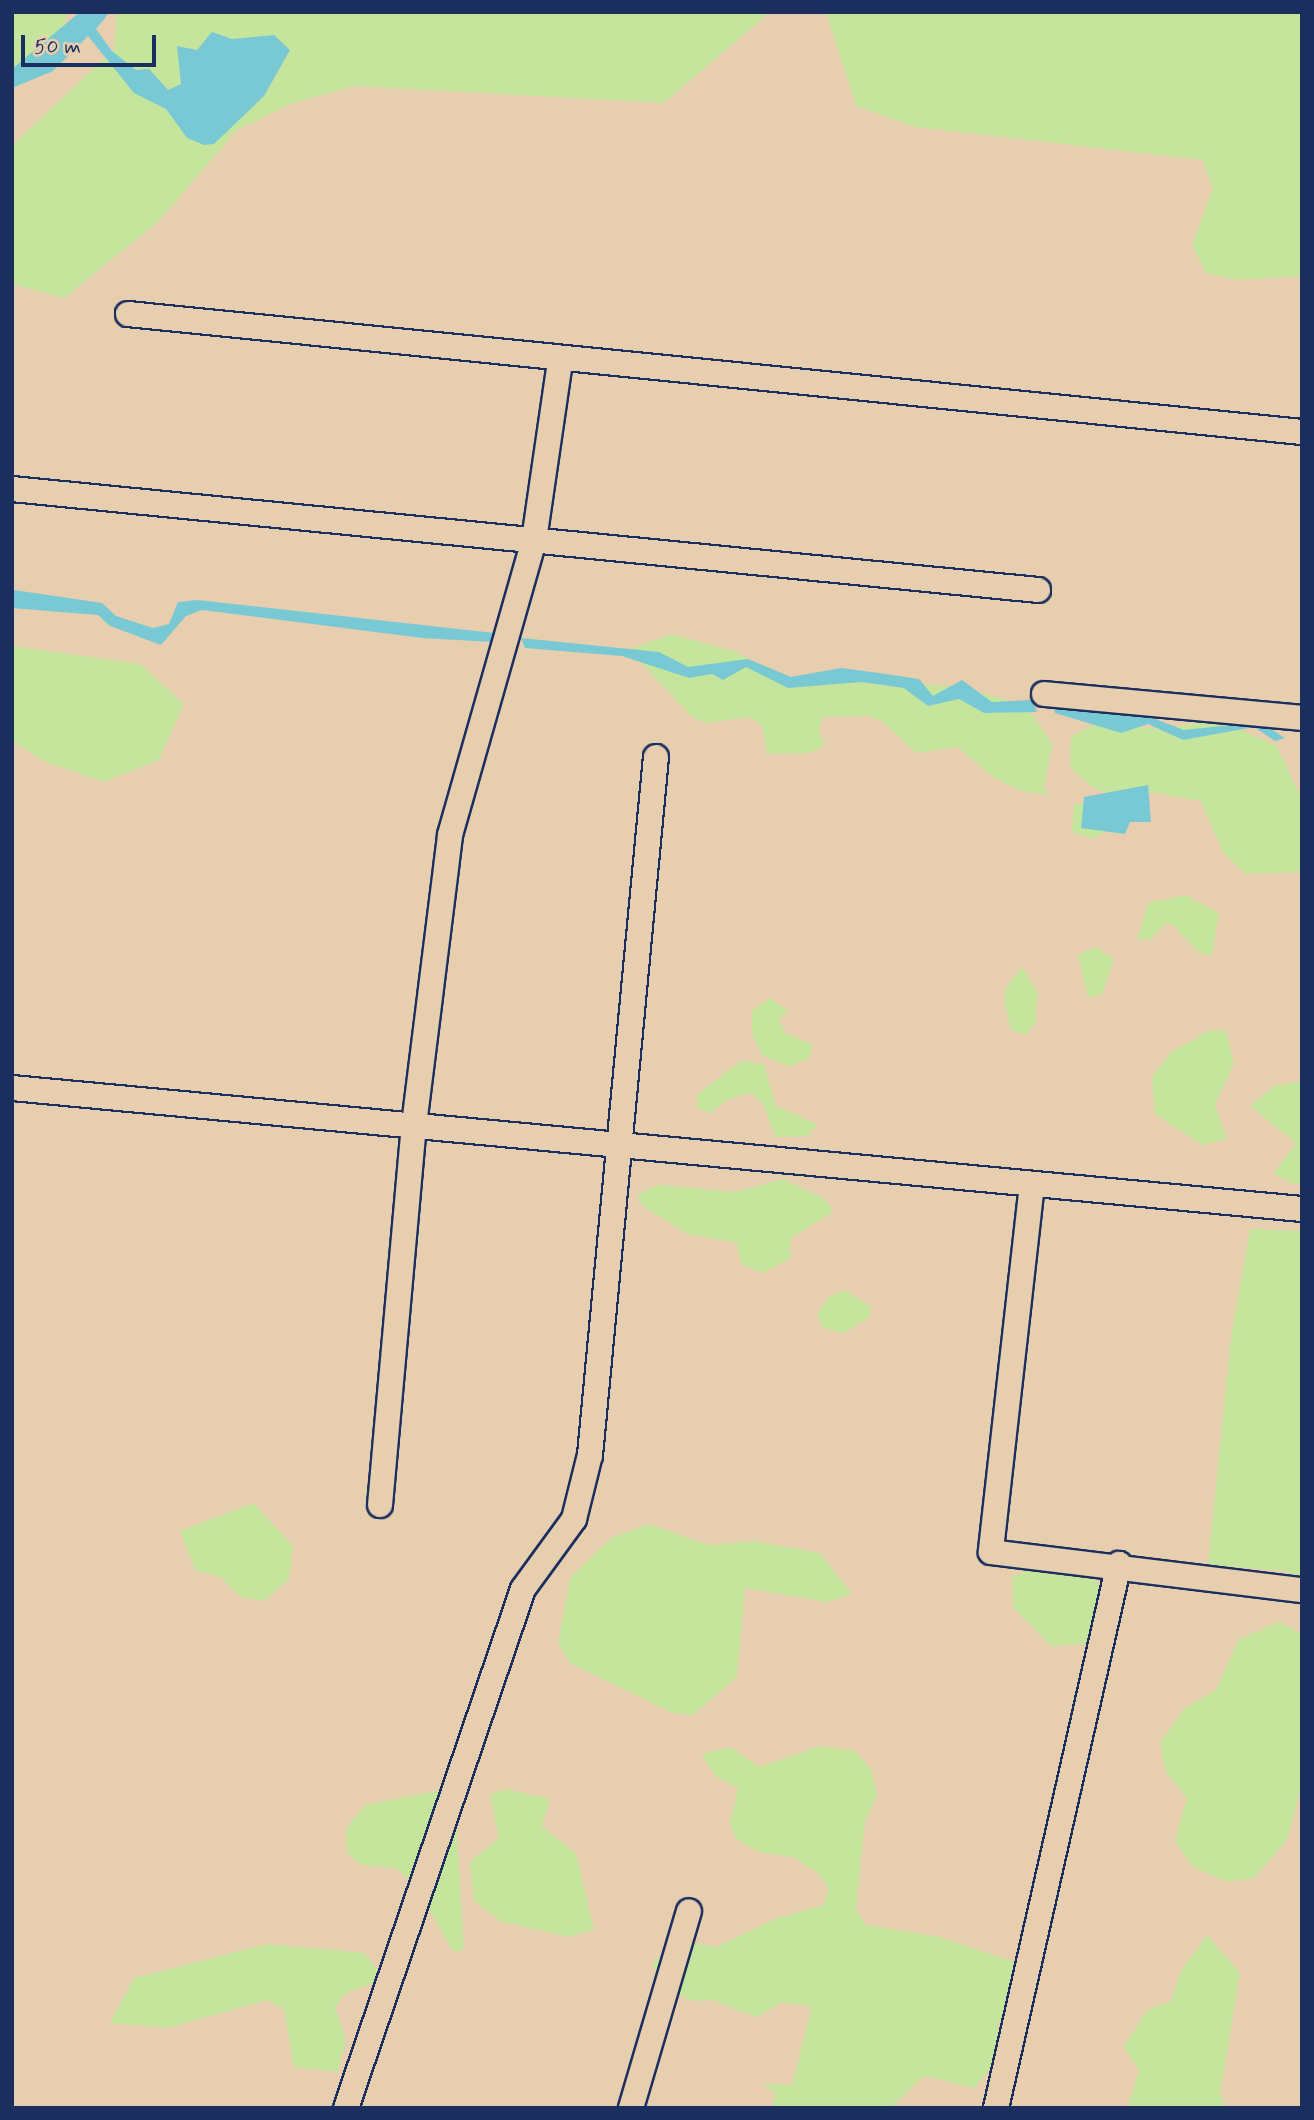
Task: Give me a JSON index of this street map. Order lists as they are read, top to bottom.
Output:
{
  "scale_bar": "50 m"
}
